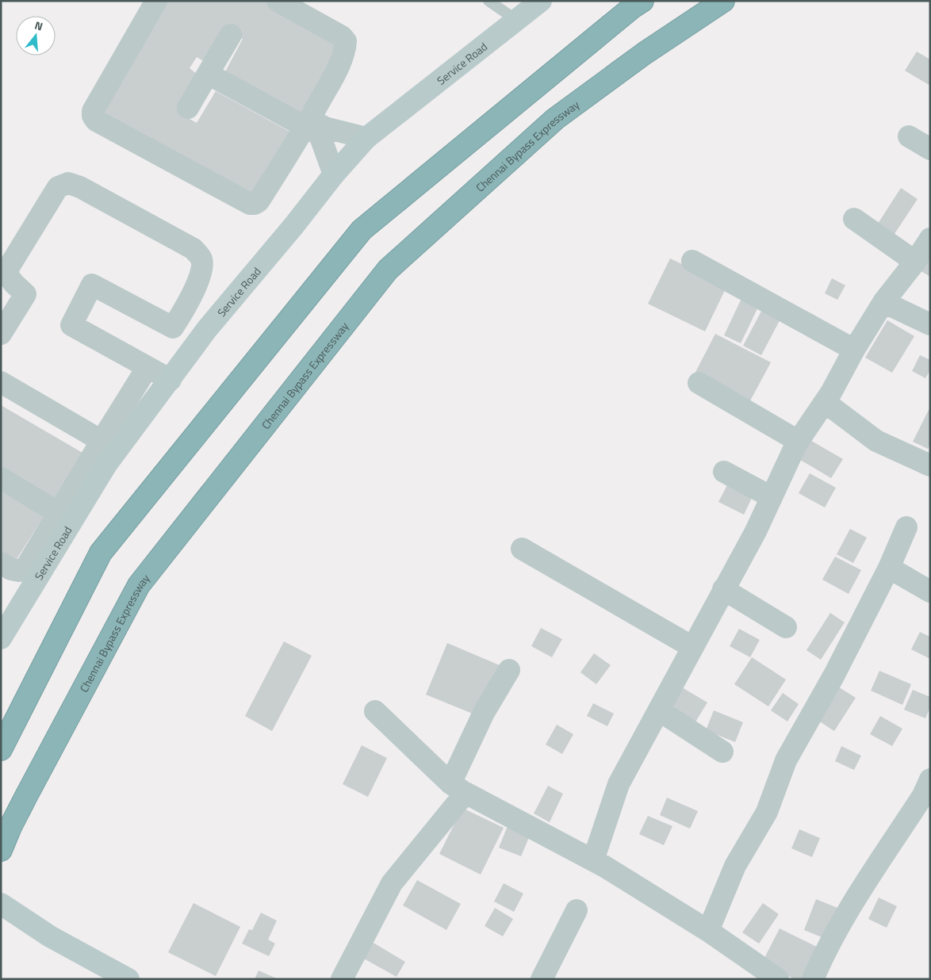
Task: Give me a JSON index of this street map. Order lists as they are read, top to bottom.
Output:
{
  "streets": {
    "highway": ["Chennai Bypass Expressway"],
    "street": ["Service Road"]
  },
  "north": "top"
}
